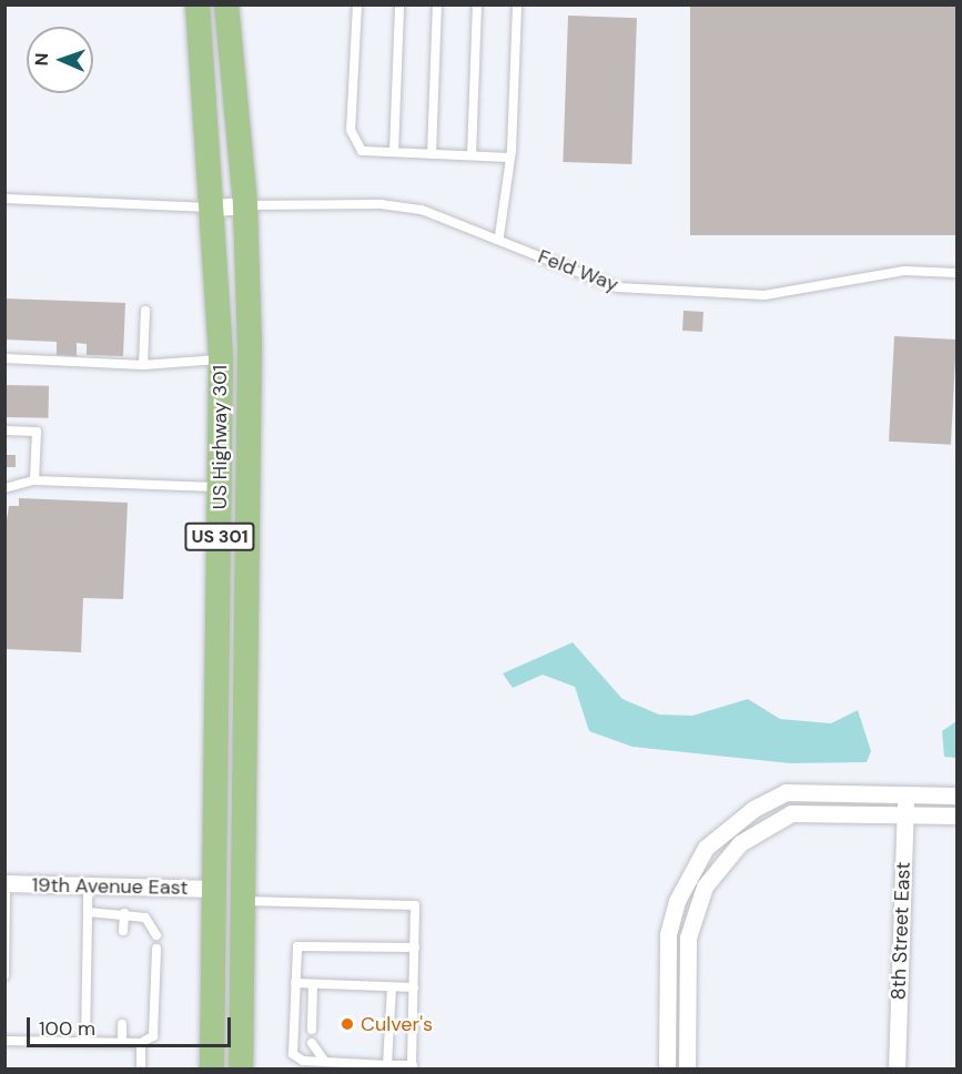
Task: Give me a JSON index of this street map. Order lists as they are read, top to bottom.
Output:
{
  "streets": {
    "main road": ["US Highway 301", "US 301"],
    "street": ["19th Avenue East", "8th Street East"],
    "lane": ["Feld Way"]
  },
  "crossings": [
    ["Feld Way", "US 301"],
    ["US Highway 301", "19th Avenue East"]
  ],
  "places": ["Culver's"],
  "scale_bar": "100 m",
  "north": "left"
}
